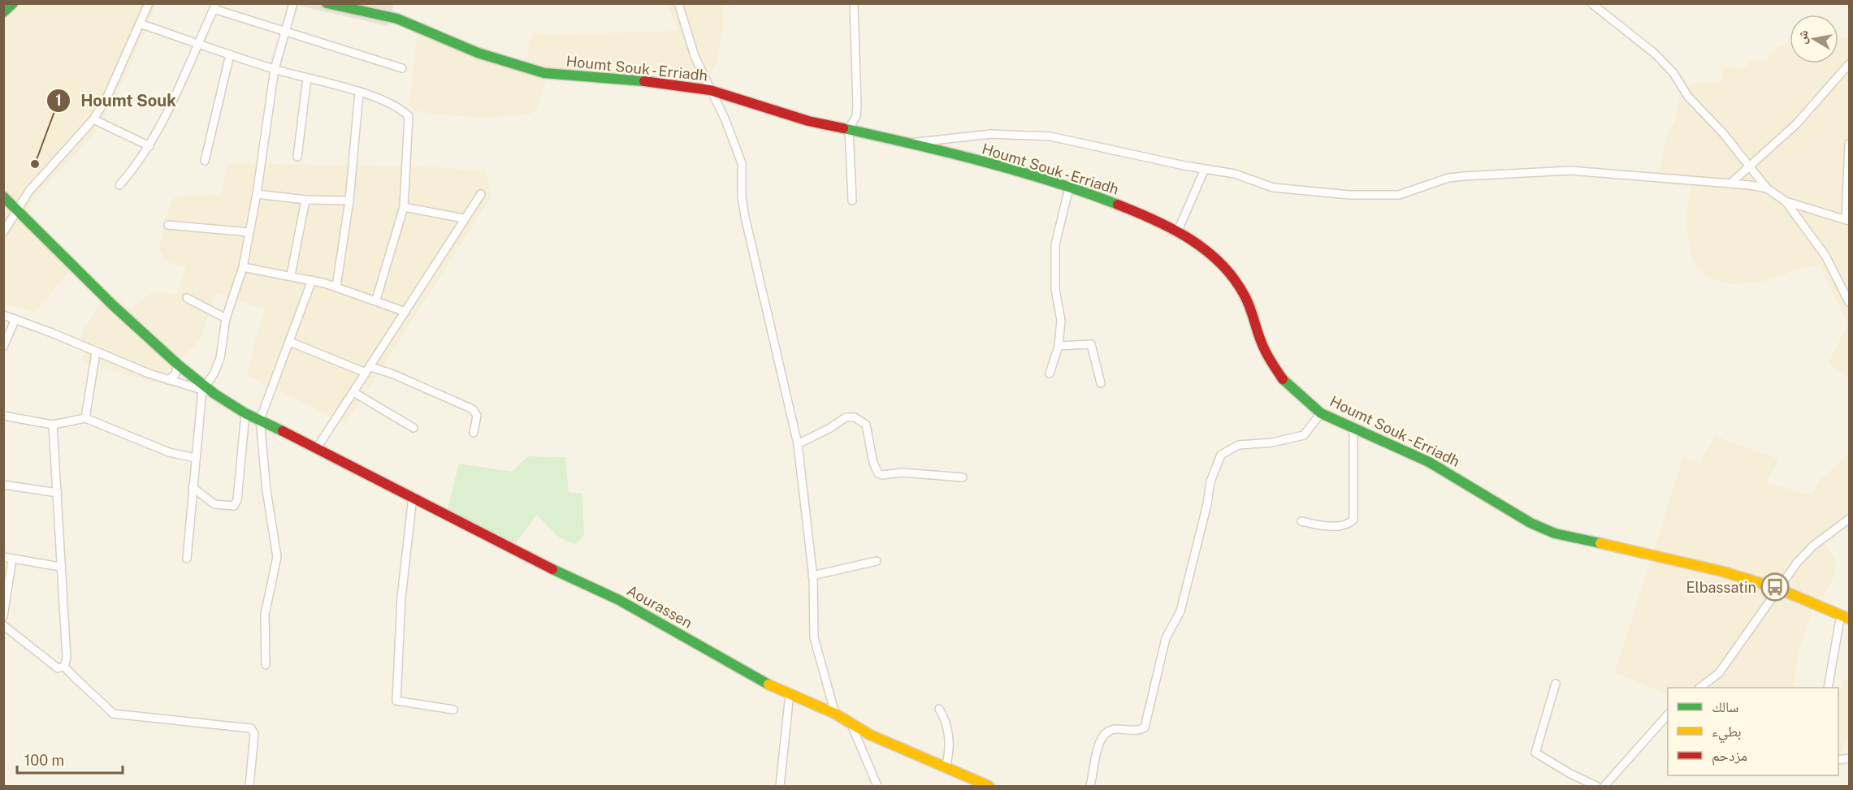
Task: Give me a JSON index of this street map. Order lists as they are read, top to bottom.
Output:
{
  "streets": {
    "street": ["Houmt Souk - Erriadh", "Aourassen"]
  },
  "places": {
    "other": ["Houmt Souk"],
    "bus stop": ["Elbassatin"]
  },
  "legend": ["سالك", "بطيء", "مزدحم"],
  "scale_bar": "100 m",
  "north": "left"
}
